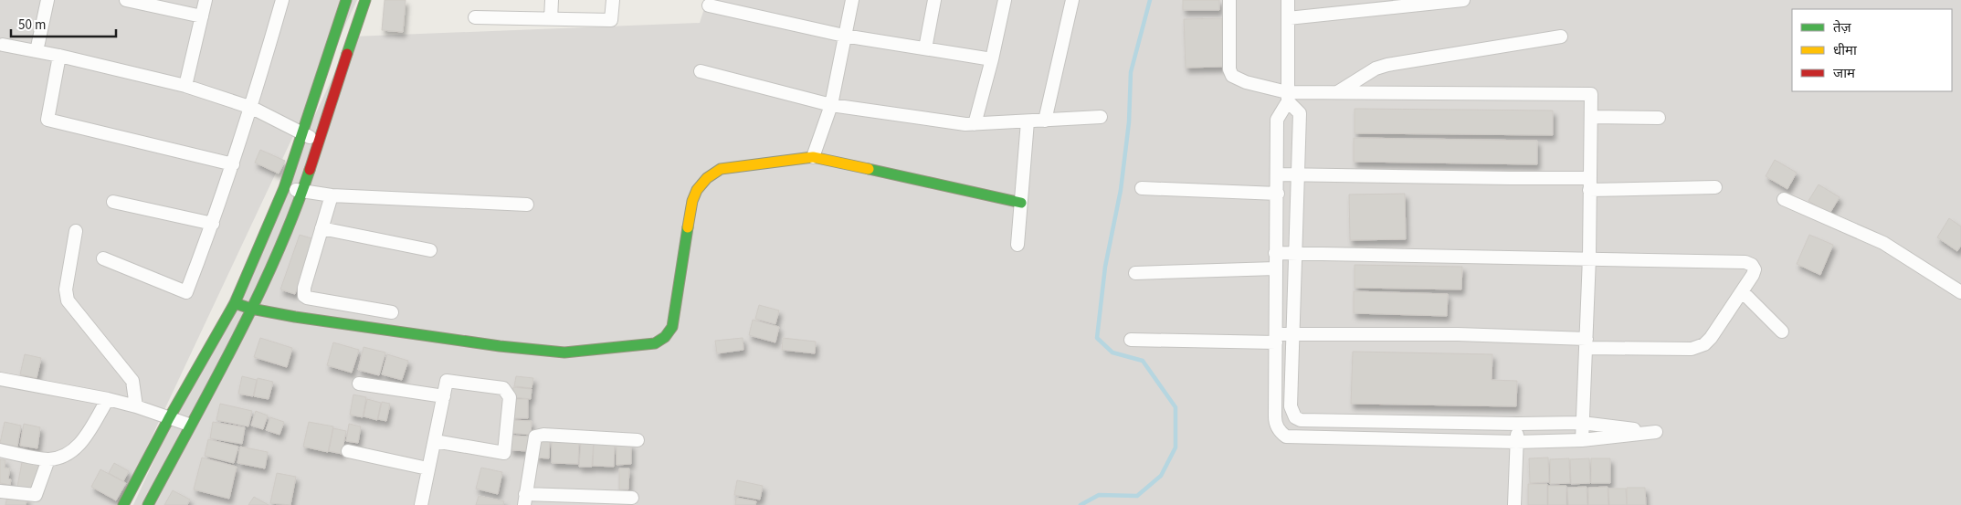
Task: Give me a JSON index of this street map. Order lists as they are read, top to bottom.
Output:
{
  "legend": ["तेज़", "धीमा", "जाम"],
  "scale_bar": "50 m"
}
